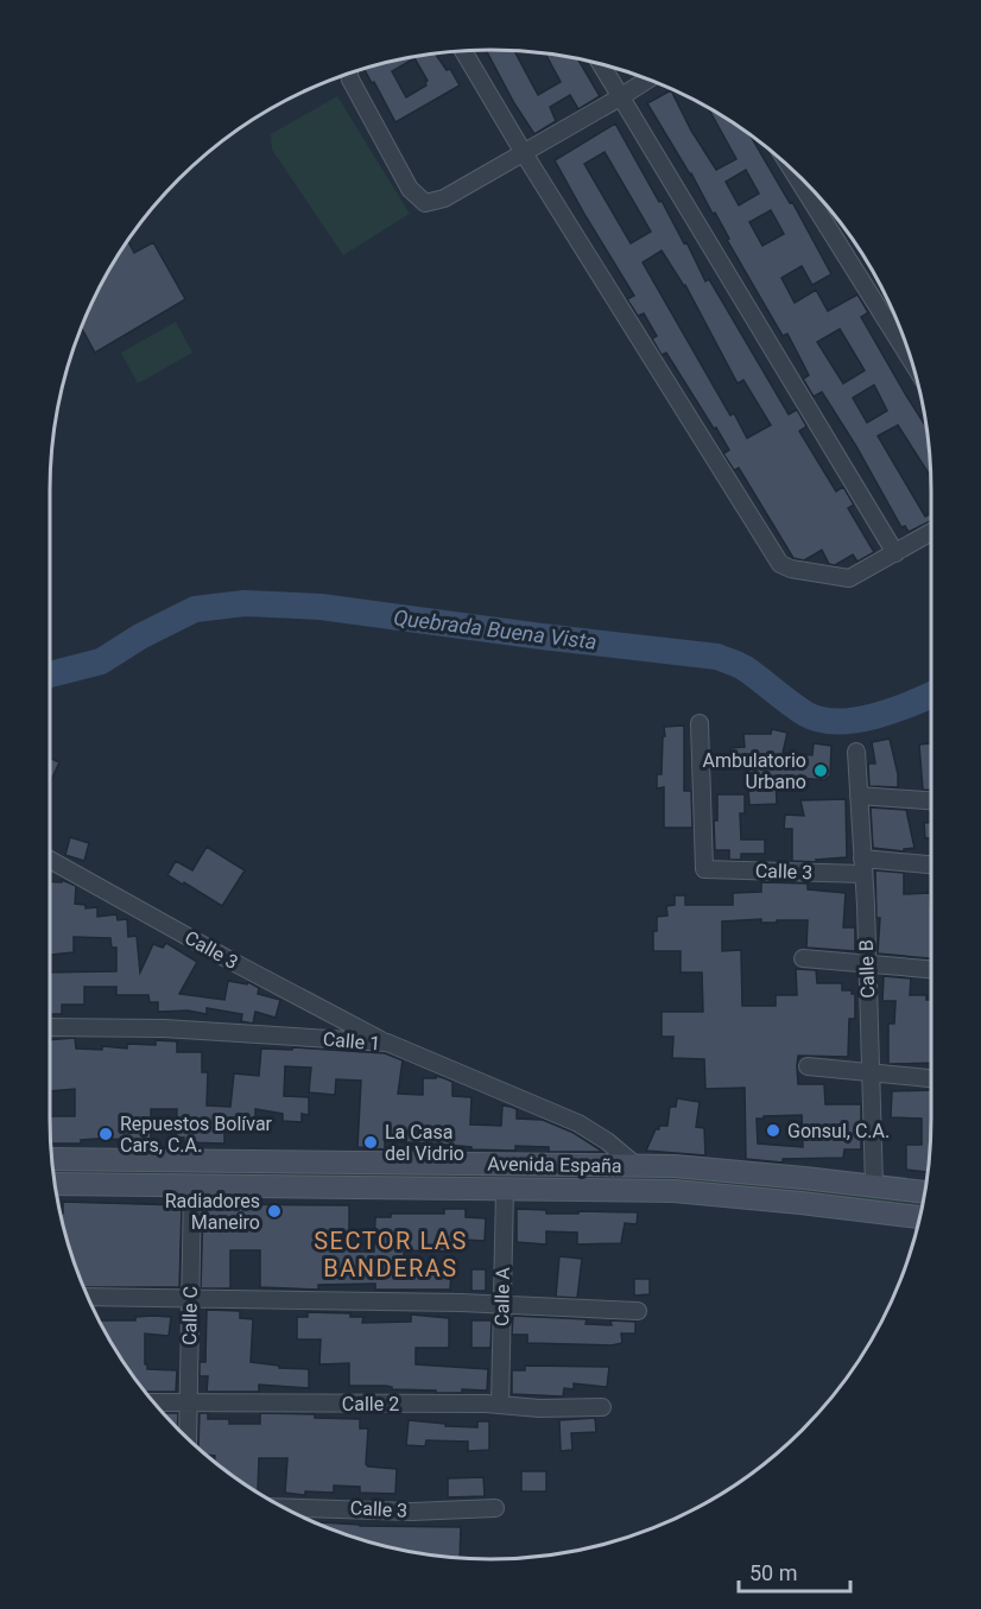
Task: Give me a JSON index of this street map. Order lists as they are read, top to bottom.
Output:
{
  "streets": {
    "main road": ["Avenida España"],
    "street": [
      "Calle 3",
      "Calle B",
      "Calle 1",
      "Calle A",
      "Calle C",
      "Calle 2"
    ]
  },
  "crossings": [
    ["Calle 3", "Calle B"],
    ["Calle 3", "Calle 1"],
    ["Calle B", "Avenida España"],
    ["Calle 1", "Avenida España"],
    ["Avenida España", "Calle A"],
    ["Avenida España", "Calle C"],
    ["Calle A", "Calle 2"],
    ["Calle C", "Calle 2"]
  ],
  "districts": ["SECTOR LAS BANDERAS"],
  "water": ["Quebrada Buena Vista"],
  "places": [
    "Ambulatorio Urbano",
    "Gonsul, C.A.",
    "Repuestos Bolívar Cars, C.A.",
    "La Casa del Vidrio",
    "Radiadores Maneiro"
  ],
  "scale_bar": "50 m"
}
